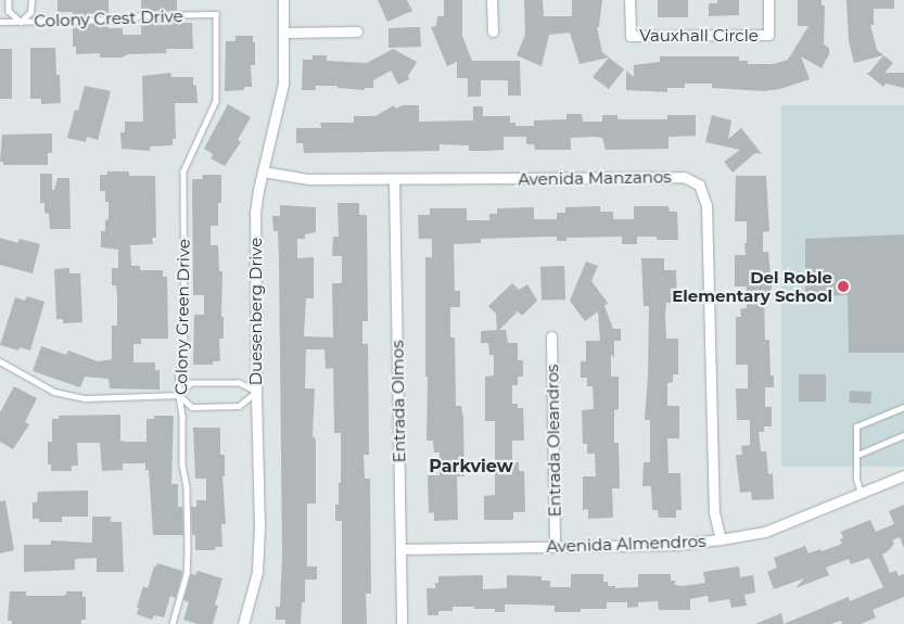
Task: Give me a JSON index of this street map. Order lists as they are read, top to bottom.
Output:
{
  "streets": {
    "street": [
      "Vauxhall Circle",
      "Avenida Manzanos",
      "Duesenberg Drive",
      "Entrada Olmos",
      "Entrada Oleandros",
      "Avenida Almendros"
    ],
    "lane": ["Colony Crest Drive", "Colony Green Drive"]
  },
  "crossings": [
    ["Colony Crest Drive", "Colony Green Drive"],
    ["Avenida Manzanos", "Duesenberg Drive"],
    ["Avenida Manzanos", "Entrada Olmos"],
    ["Avenida Manzanos", "Avenida Almendros"],
    ["Entrada Olmos", "Avenida Almendros"],
    ["Entrada Oleandros", "Avenida Almendros"]
  ],
  "districts": ["Parkview"],
  "places": ["Del Roble Elementary School"]
}
